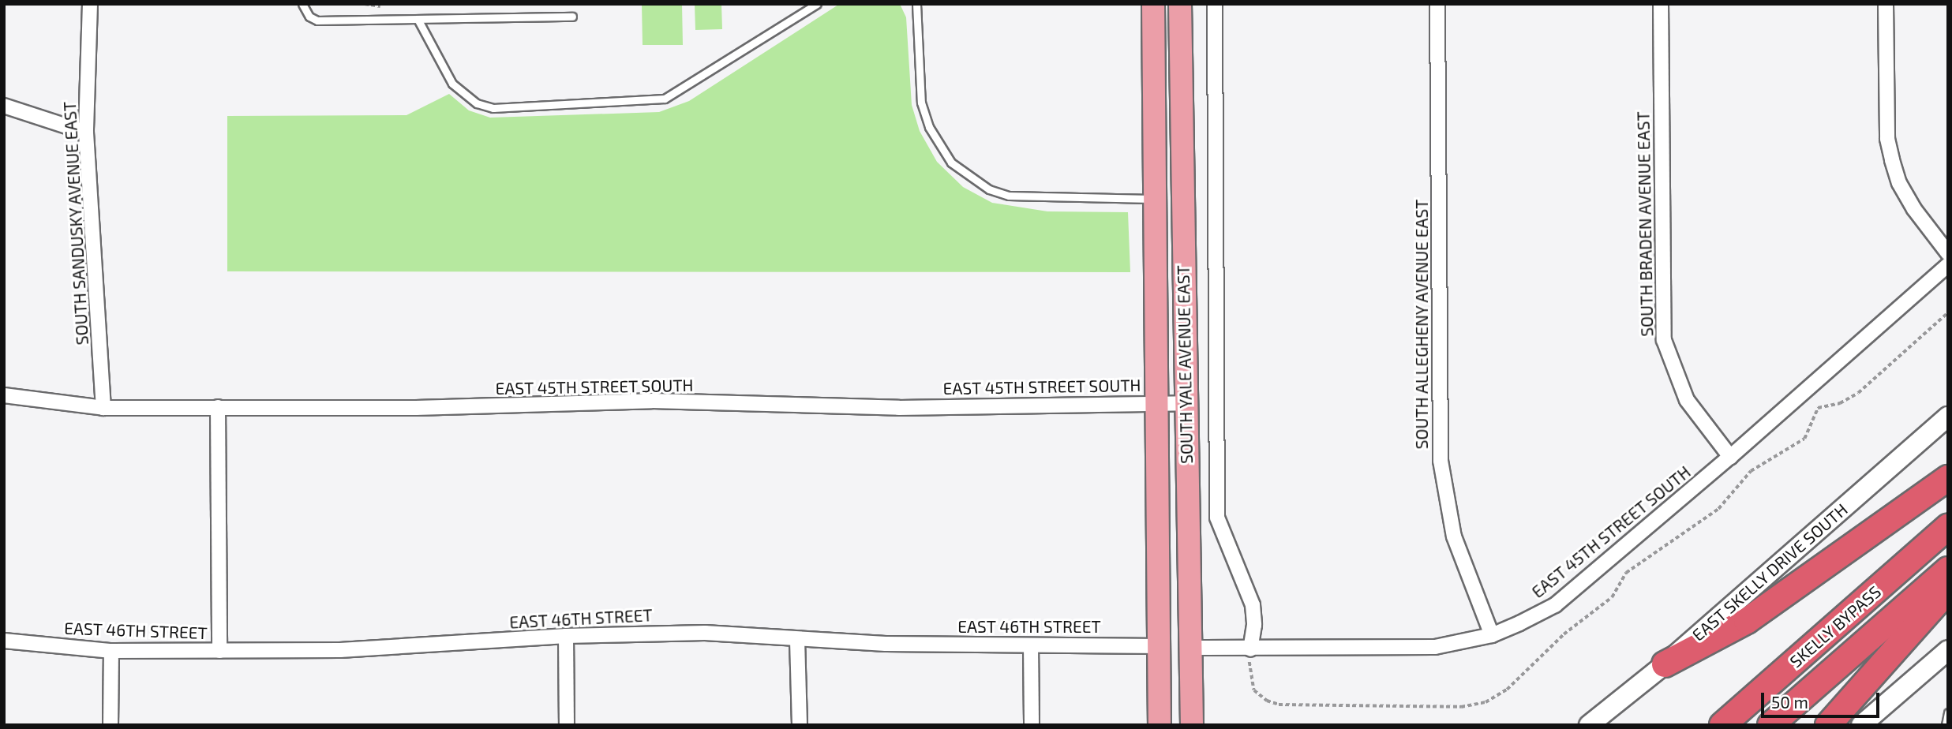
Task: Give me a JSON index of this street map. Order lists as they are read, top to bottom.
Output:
{
  "streets": {
    "highway": ["SKELLY BYPASS"],
    "main road": ["SOUTH YALE AVENUE EAST", "EAST SKELLY DRIVE SOUTH"],
    "street": [
      "SOUTH SANDUSKY AVENUE EAST",
      "SOUTH BRADEN AVENUE EAST",
      "SOUTH ALLEGHENY AVENUE EAST",
      "EAST 45TH STREET SOUTH",
      "EAST 46TH STREET"
    ]
  },
  "crossings": [
    ["SOUTH SANDUSKY AVENUE EAST", "EAST 45TH STREET SOUTH"],
    ["SOUTH BRADEN AVENUE EAST", "EAST 45TH STREET SOUTH"],
    ["SOUTH ALLEGHENY AVENUE EAST", "EAST 45TH STREET SOUTH"],
    ["SOUTH YALE AVENUE EAST", "EAST 45TH STREET SOUTH"],
    ["SOUTH YALE AVENUE EAST", "EAST 46TH STREET"]
  ],
  "scale_bar": "50 m"
}
